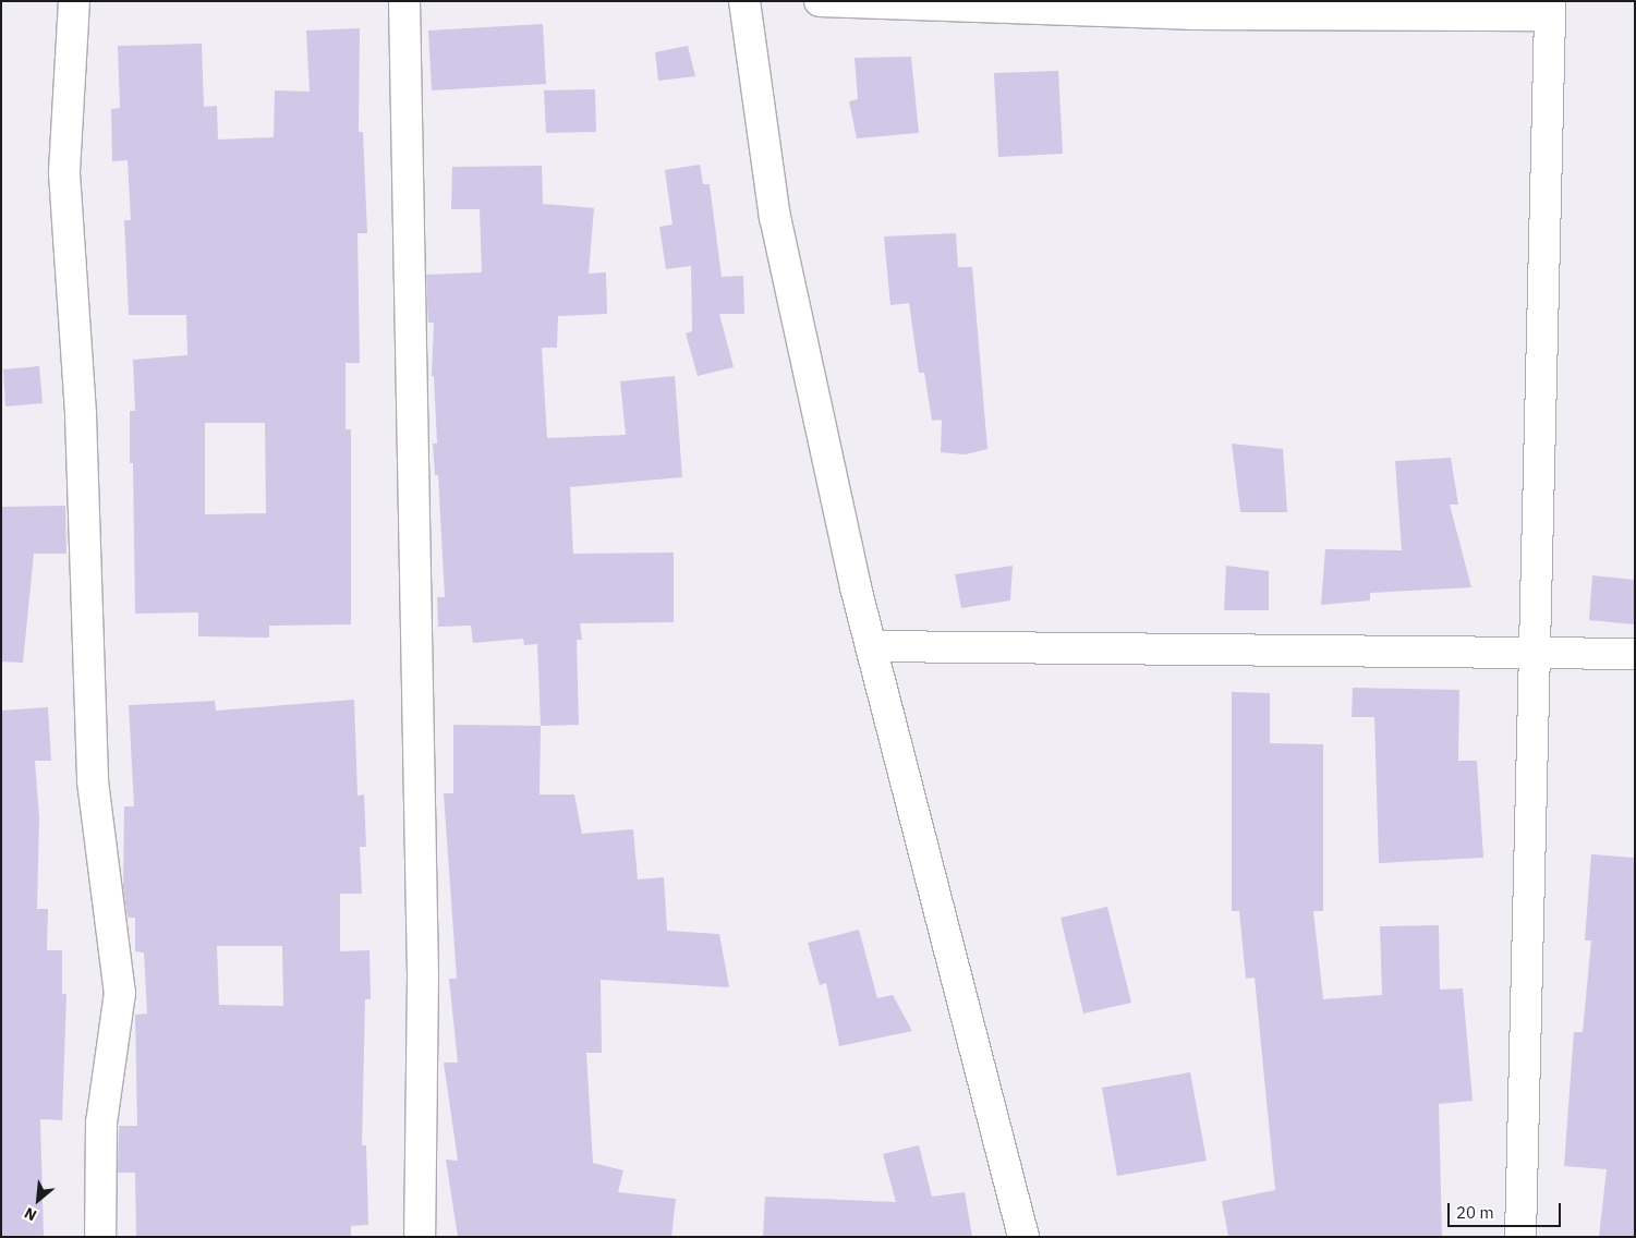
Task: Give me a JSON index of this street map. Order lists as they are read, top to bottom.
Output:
{
  "scale_bar": "20 m",
  "north": "bottom left"
}
